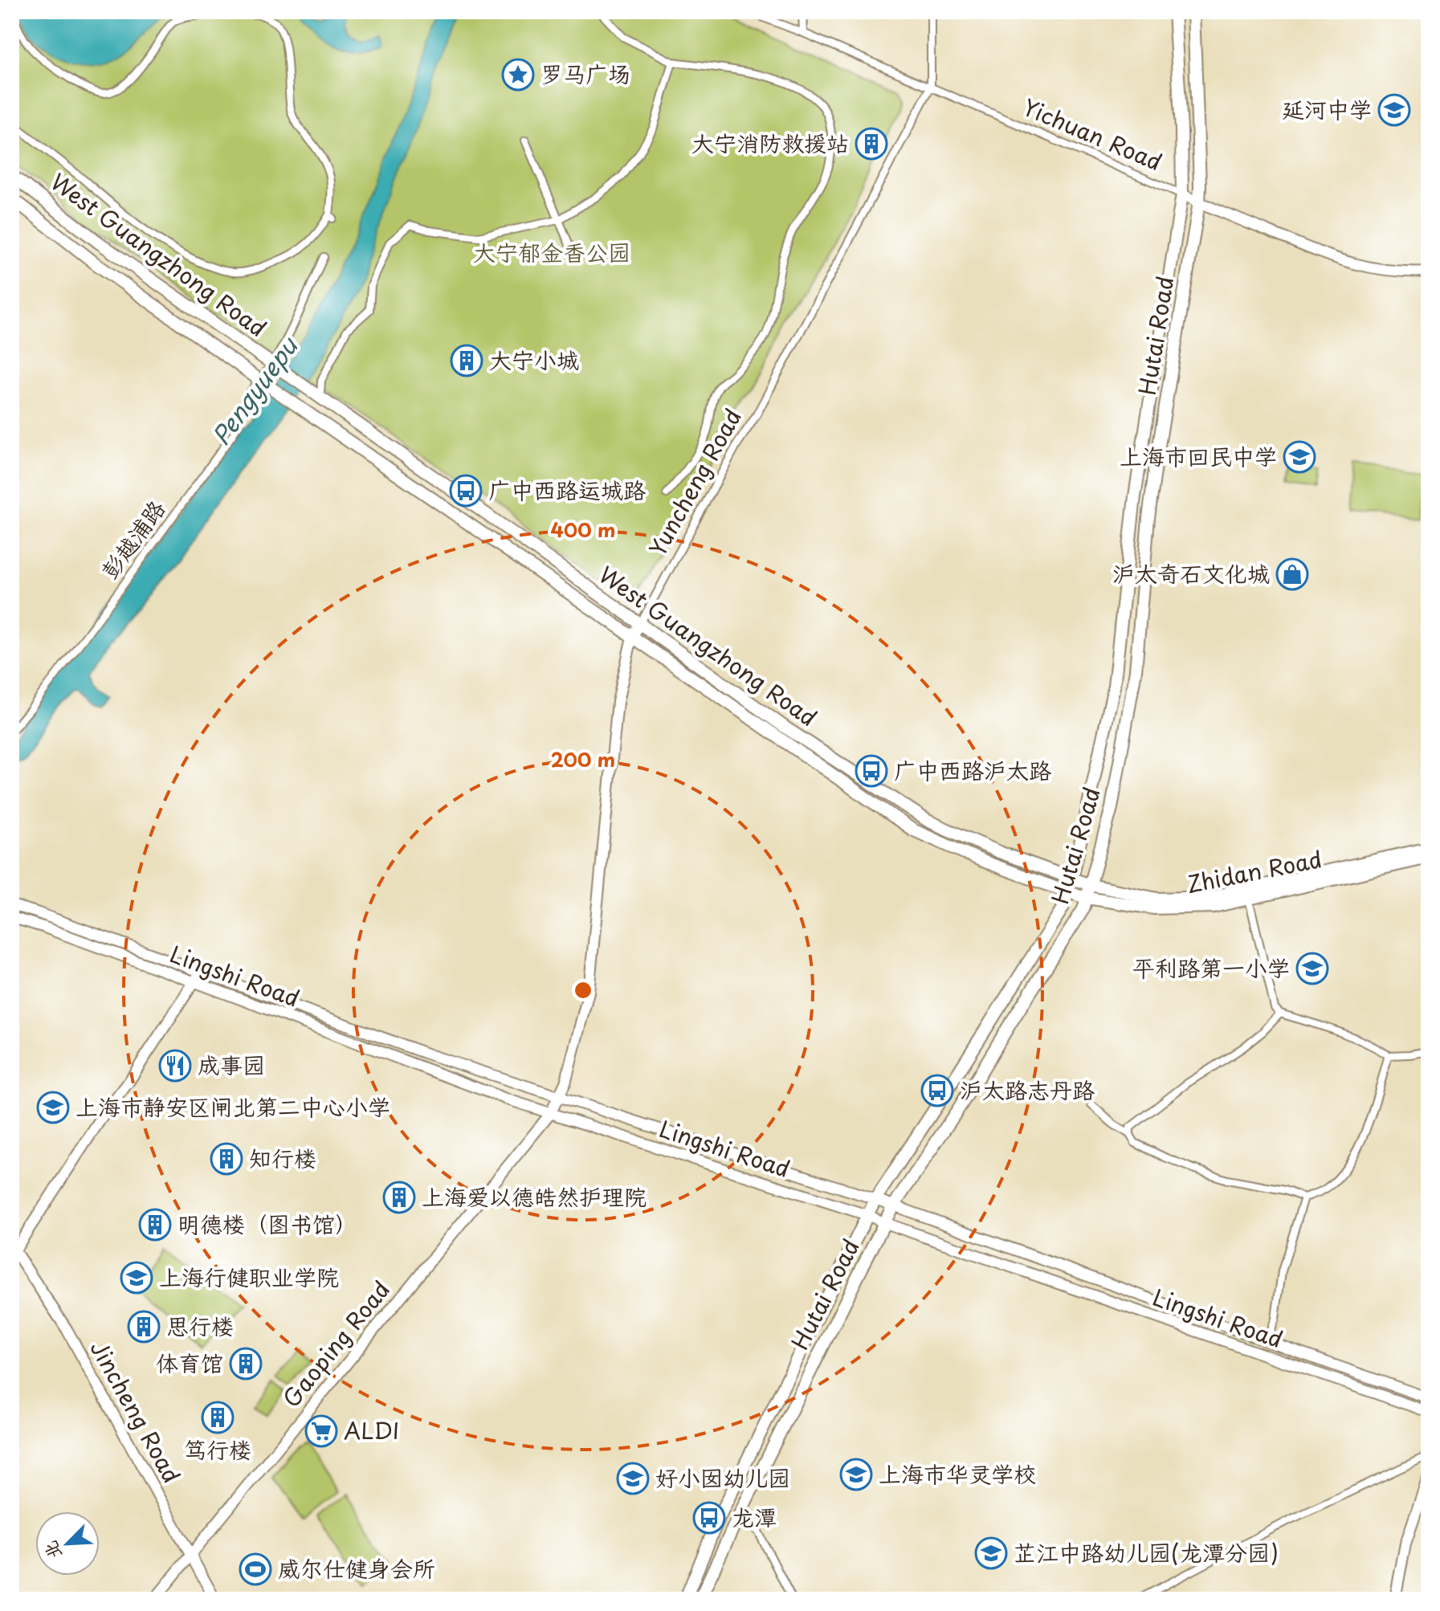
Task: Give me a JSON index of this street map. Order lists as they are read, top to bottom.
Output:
{
  "streets": {
    "main road": [
      "Yichuan Road",
      "West Guangzhong Road",
      "Hutai Road",
      "Yuncheng Road",
      "Zhidan Road",
      "Lingshi Road",
      "Gaoping Road",
      "Jincheng Road"
    ],
    "street": ["彭越浦路"]
  },
  "crossings": [
    ["Yichuan Road", "Hutai Road"],
    ["Yichuan Road", "Yuncheng Road"],
    ["West Guangzhong Road", "Hutai Road"],
    ["West Guangzhong Road", "Yuncheng Road"],
    ["West Guangzhong Road", "彭越浦路"],
    ["West Guangzhong Road", "Zhidan Road"],
    ["Hutai Road", "Zhidan Road"],
    ["Hutai Road", "Lingshi Road"],
    ["Yuncheng Road", "Lingshi Road"],
    ["Yuncheng Road", "Gaoping Road"],
    ["Lingshi Road", "Gaoping Road"],
    ["Gaoping Road", "Jincheng Road"]
  ],
  "water": ["Pengyuepu"],
  "parks": ["大宁郁金香公园"],
  "places": {
    "place": ["罗马广场"],
    "school or university": [
      "延河中学",
      "上海市回民中学",
      "平利路第一小学",
      "上海市静安区闸北第二中心小学",
      "上海行健职业学院",
      "上海市华灵学校",
      "好小囡幼儿园",
      "芷江中路幼儿园(龙潭分园)"
    ],
    "building": [
      "大宁消防救援站",
      "大宁小城",
      "知行楼",
      "上海爱以德皓然护理院",
      "明德楼（图书馆）",
      "思行楼",
      "体育馆",
      "笃行楼"
    ],
    "bus stop": [
      "广中西路运城路",
      "广中西路沪太路",
      "沪太路志丹路",
      "龙潭"
    ],
    "shop": ["沪太奇石文化城"],
    "restaurant": ["成事园"],
    "supermarket": ["ALDI"],
    "sports": ["威尔仕健身会所"]
  },
  "north": "bottom left",
  "rings": ["400 m", "200 m"]
}
